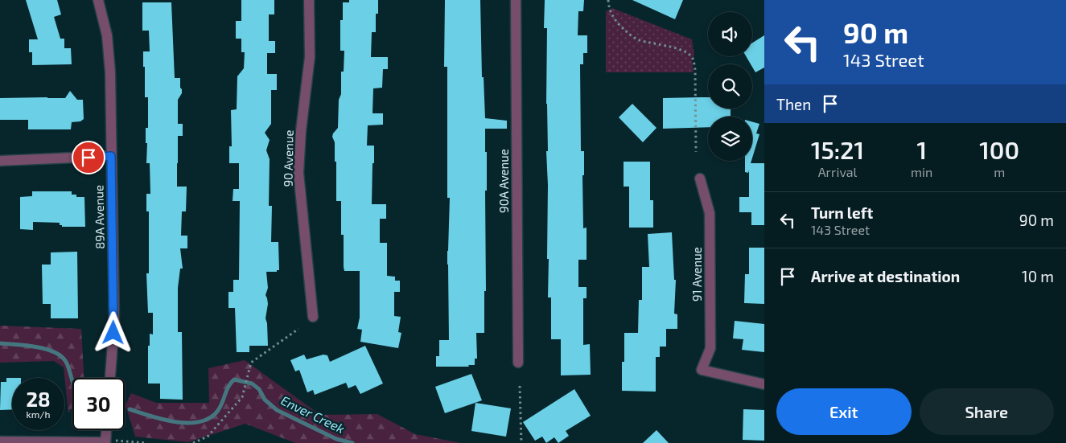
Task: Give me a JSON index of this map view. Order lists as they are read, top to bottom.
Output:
{
  "streets": {
    "street": [
      "90 Avenue",
      "90A Avenue",
      "89A Avenue",
      "91 Avenue"
    ]
  },
  "water": ["Enver Creek"],
  "page": {
    "turn": ["90 m", "143 Street"],
    "then": "Then",
    "eta": [
      "15:21",
      "Arrival",
      "1",
      "min",
      "100",
      "m"
    ],
    "list": [
      {
        "name": "Turn left",
        "note": "143 Street",
        "value": "90 m"
      },
      {
        "name": "Arrive at destination",
        "value": "10 m"
      }
    ],
    "speed": "28 km/h",
    "limit": "30",
    "buttons": ["Exit", "Share"]
  }
}
